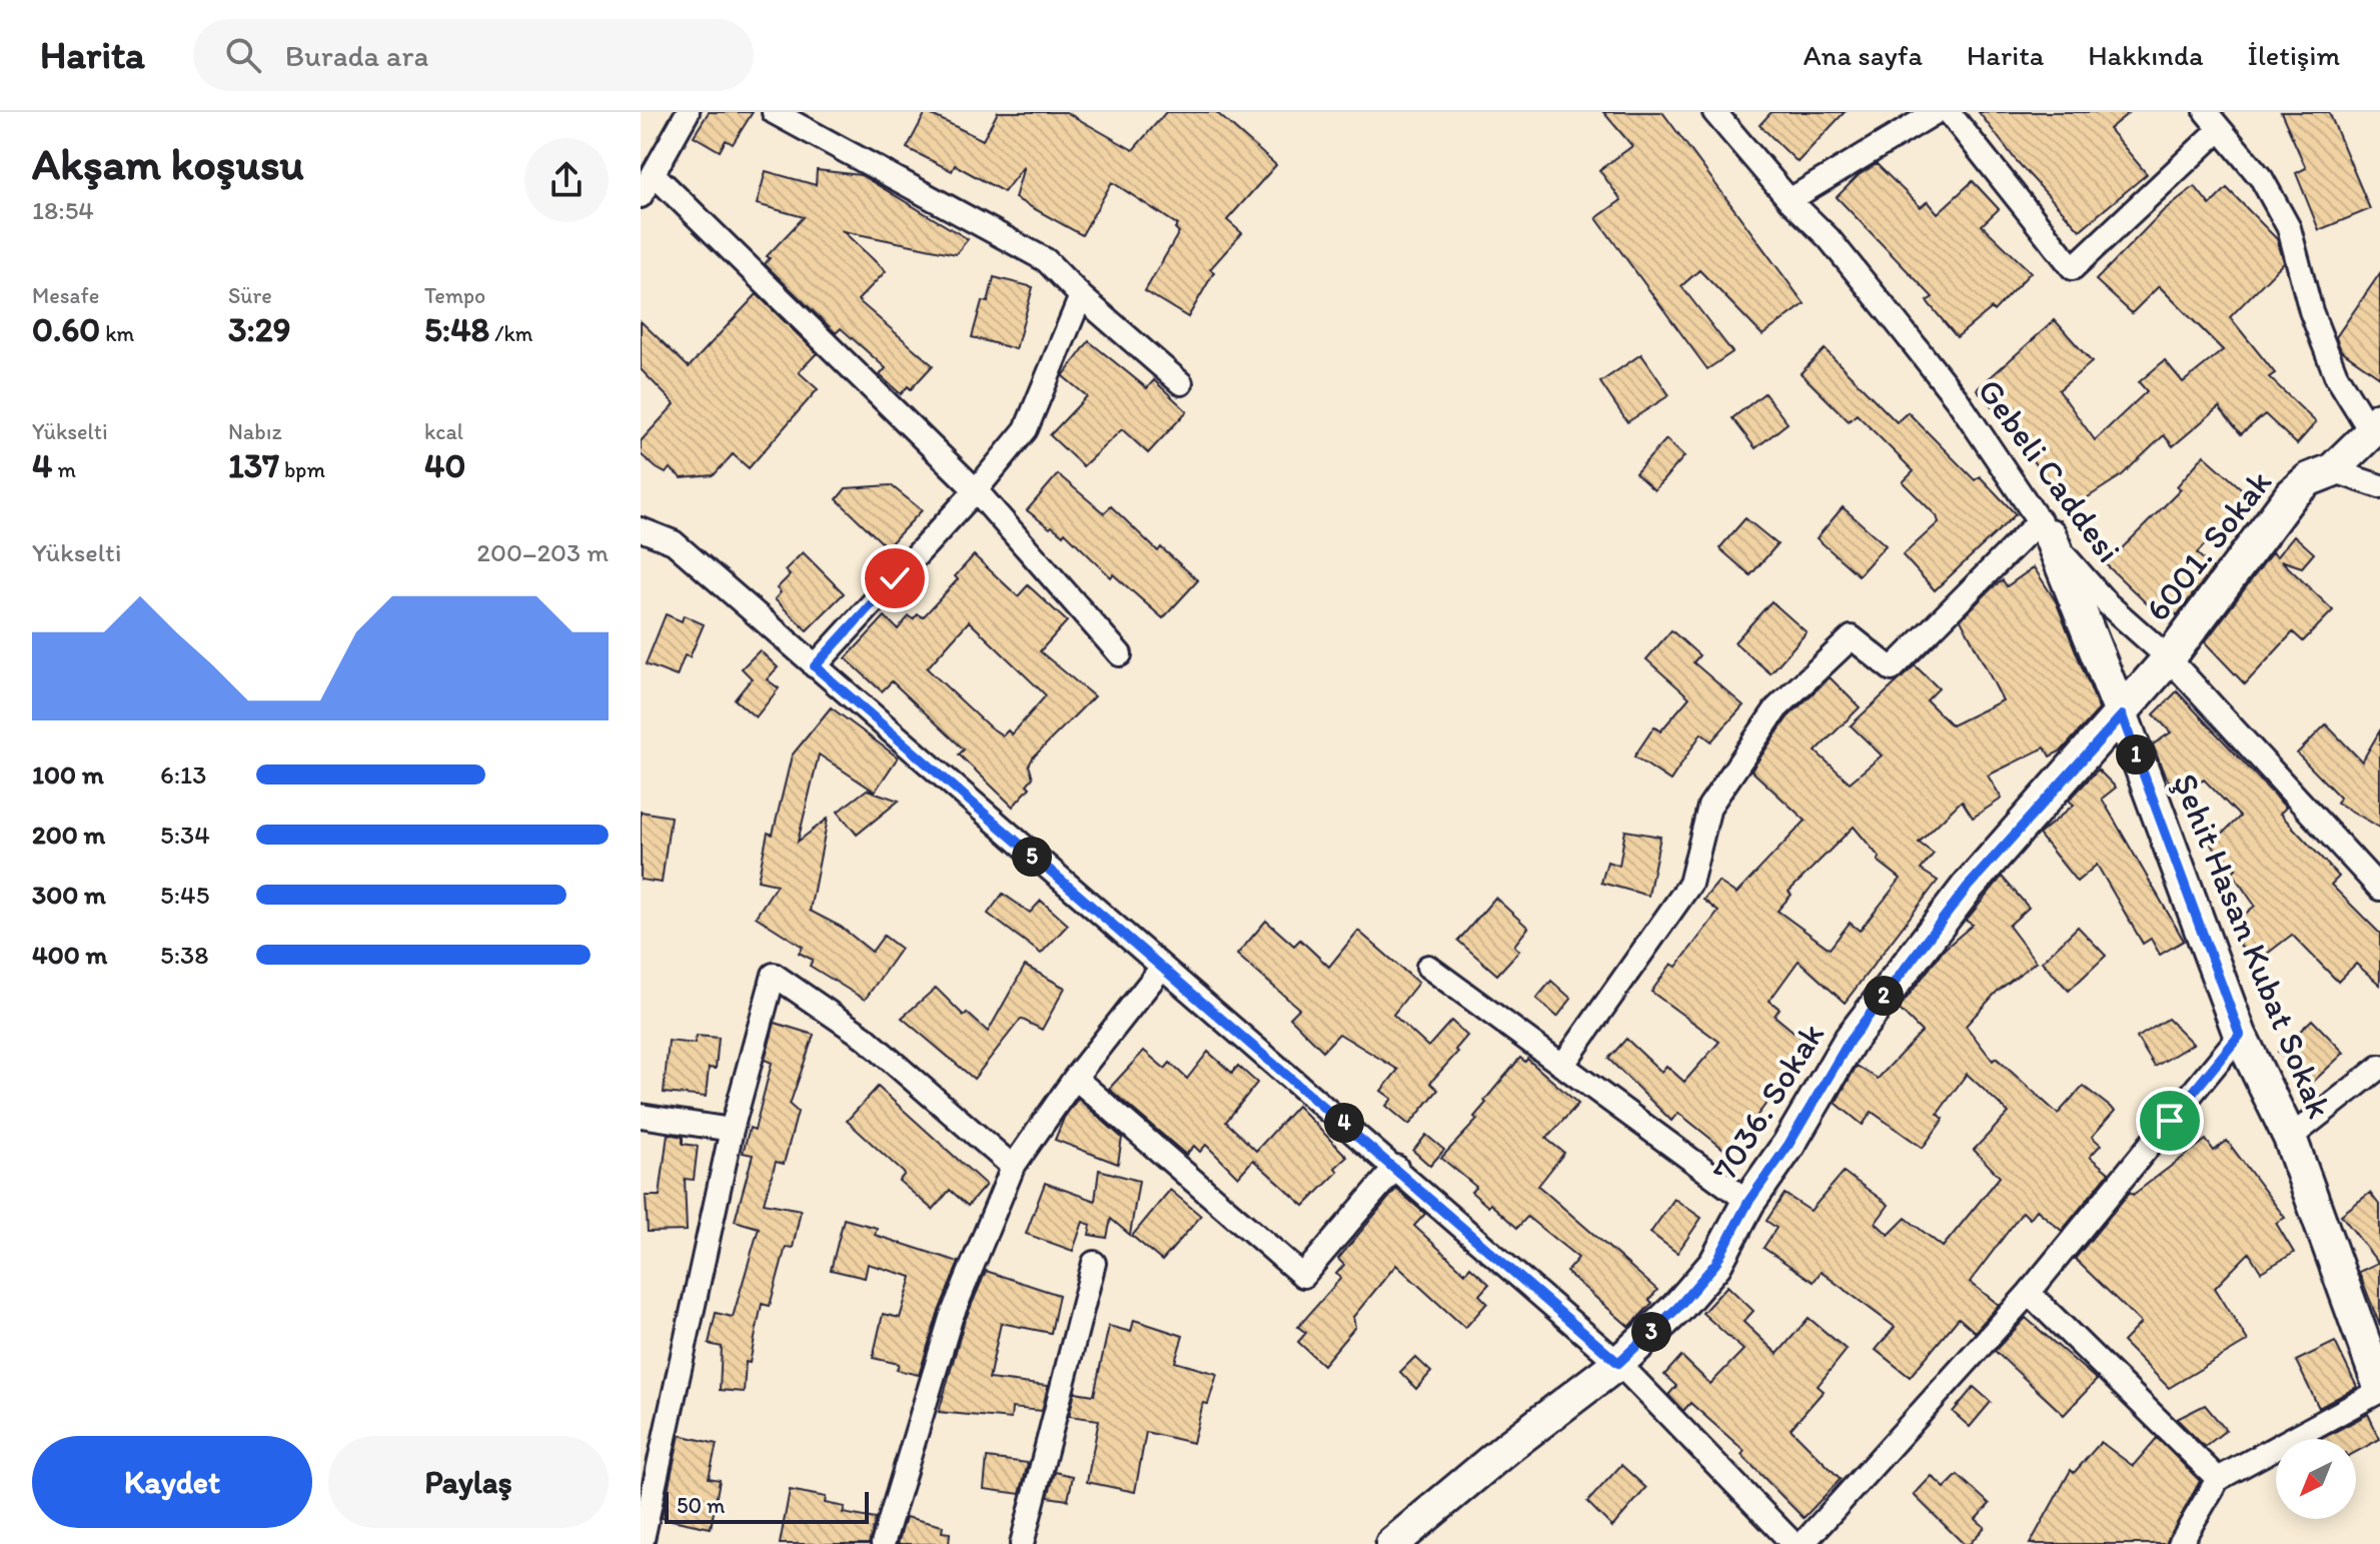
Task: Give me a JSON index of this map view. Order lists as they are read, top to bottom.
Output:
{
  "streets": {
    "street": [
      "Gebeli Caddesi",
      "6001. Sokak",
      "Şehit Hasan Kubat Sokak",
      "7036. Sokak"
    ]
  },
  "crossings": [
    ["Gebeli Caddesi", "6001. Sokak"],
    ["Gebeli Caddesi", "Şehit Hasan Kubat Sokak"],
    ["Gebeli Caddesi", "7036. Sokak"],
    ["6001. Sokak", "7036. Sokak"],
    ["Şehit Hasan Kubat Sokak", "7036. Sokak"]
  ],
  "scale_bar": "50 m",
  "north": "bottom left",
  "page": {
    "header": "Harita",
    "search": "Burada ara",
    "nav": [
      "Ana sayfa",
      "Harita",
      "Hakkında",
      "İletişim"
    ],
    "heading": ["Akşam koşusu", "18:54"],
    "stats": [
      ["Mesafe", "0.60 km"],
      ["Süre", "3:29"],
      ["Tempo", "5:48 /km"],
      ["Yükselti", "4 m"],
      ["Nabız", "137 bpm"],
      ["kcal", "40"]
    ],
    "chart": ["Yükselti", "200–203 m"],
    "pins": [
      "1",
      "5",
      "2",
      "4",
      "3"
    ],
    "list": [
      {
        "name": "100 m",
        "note": "6:13"
      },
      {
        "name": "200 m",
        "note": "5:34"
      },
      {
        "name": "300 m",
        "note": "5:45"
      },
      {
        "name": "400 m",
        "note": "5:38"
      }
    ],
    "buttons": ["Kaydet", "Paylaş"],
    "scale": "50 m"
  }
}
